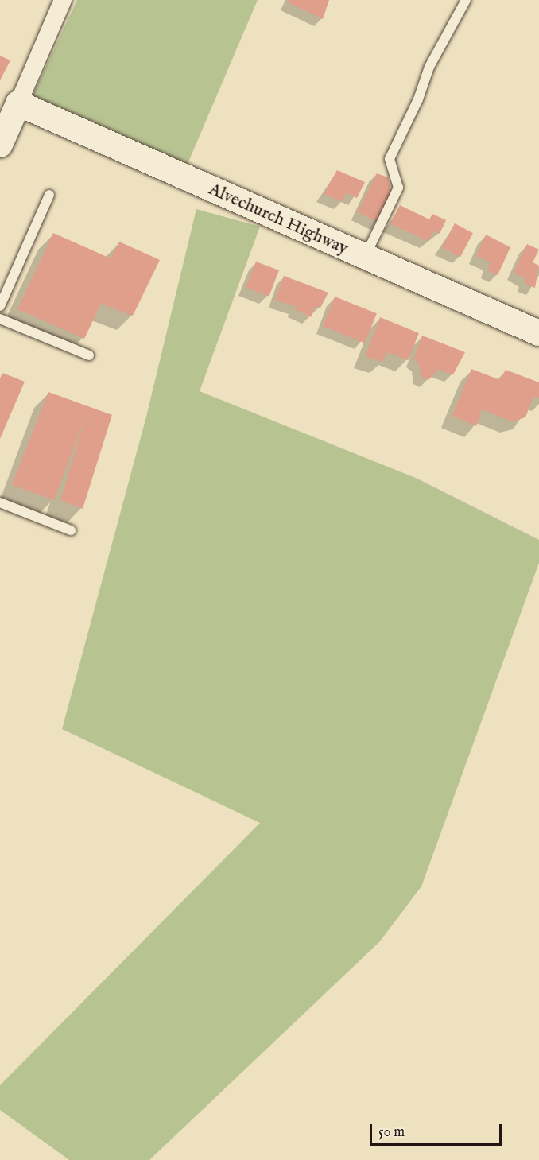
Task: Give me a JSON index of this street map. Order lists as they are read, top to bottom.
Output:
{
  "streets": {
    "street": ["Alvechurch Highway"]
  },
  "scale_bar": "50 m"
}
